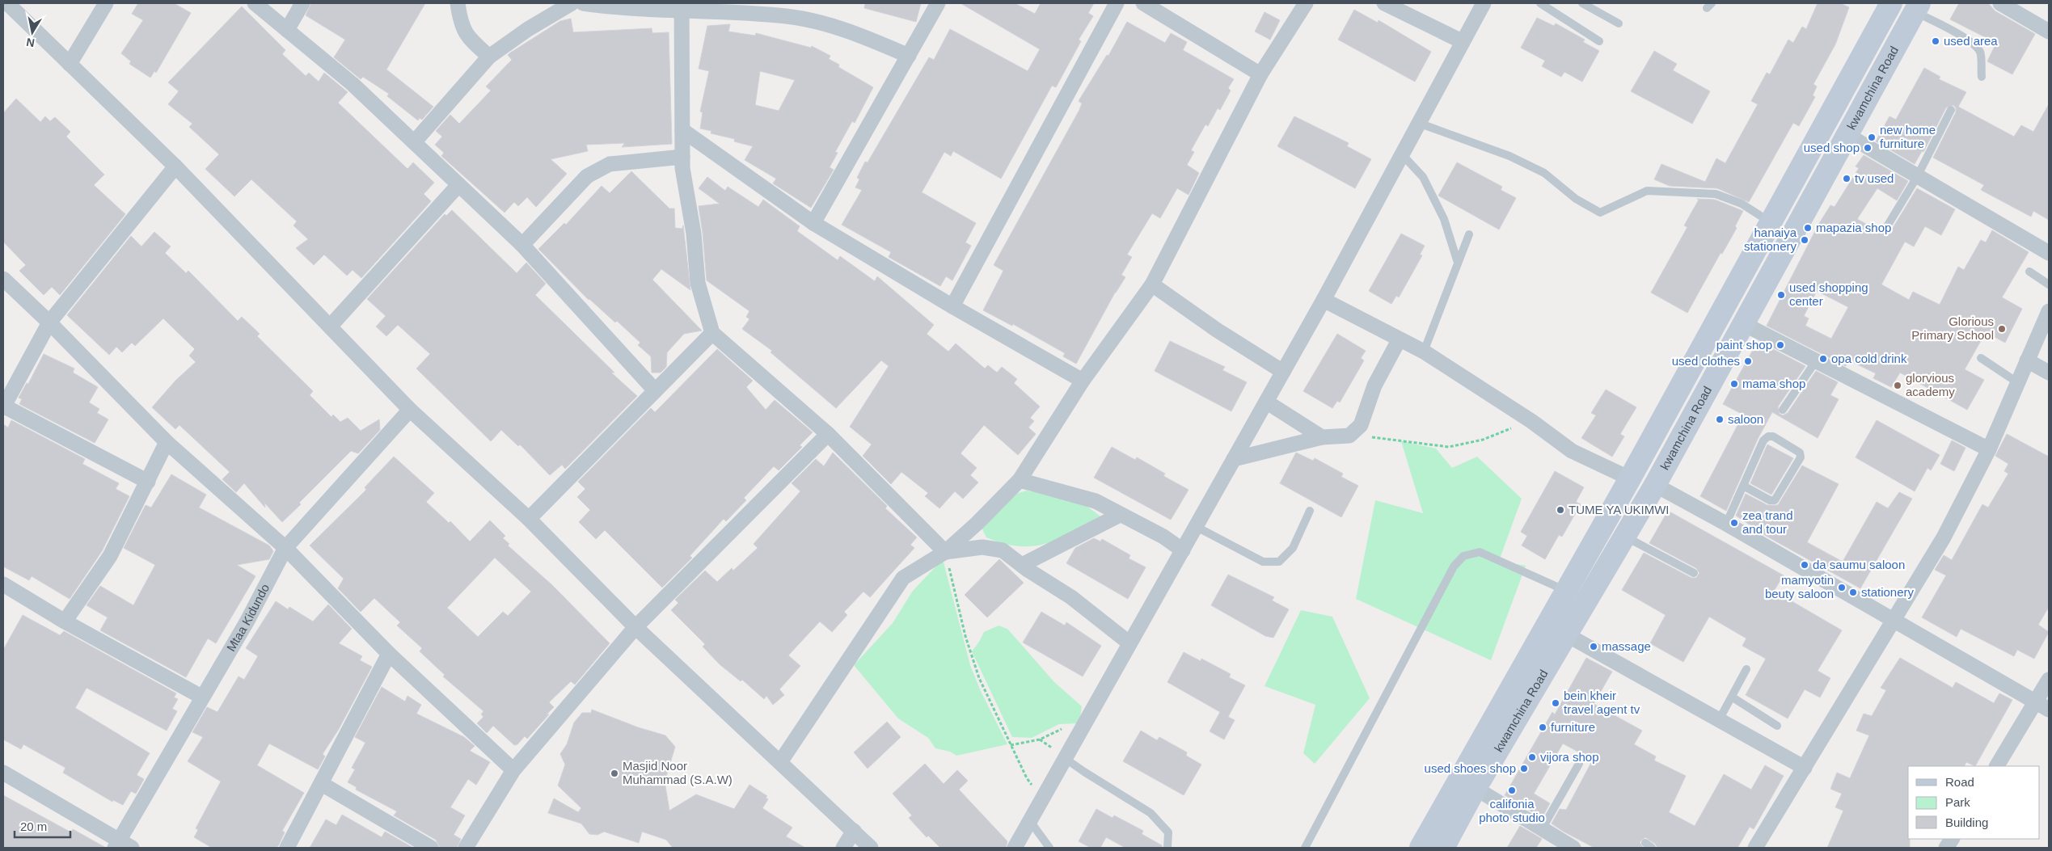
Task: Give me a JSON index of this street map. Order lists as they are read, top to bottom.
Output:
{
  "streets": {
    "main road": ["kwamchina Road"],
    "street": ["Mtaa Kidundo"]
  },
  "places": [
    "used area",
    "new home furniture",
    "used shop",
    "tv used",
    "mapazia shop",
    "hanaiya stationery",
    "used shopping center",
    "Glorious Primary School",
    "paint shop",
    "opa cold drink",
    "used clothes",
    "mama shop",
    "glorvious academy",
    "saloon",
    "TUME YA UKIMWI",
    "zea trand and tour",
    "da saumu saloon",
    "mamyotin beuty saloon",
    "stationery",
    "massage",
    "bein kheir travel agent tv",
    "furniture",
    "vijora shop",
    "used shoes shop",
    "Masjid Noor Muhammad (S.A.W)",
    "califonia photo studio"
  ],
  "legend": ["Road", "Park", "Building"],
  "scale_bar": "20 m",
  "north": "bottom"
}
